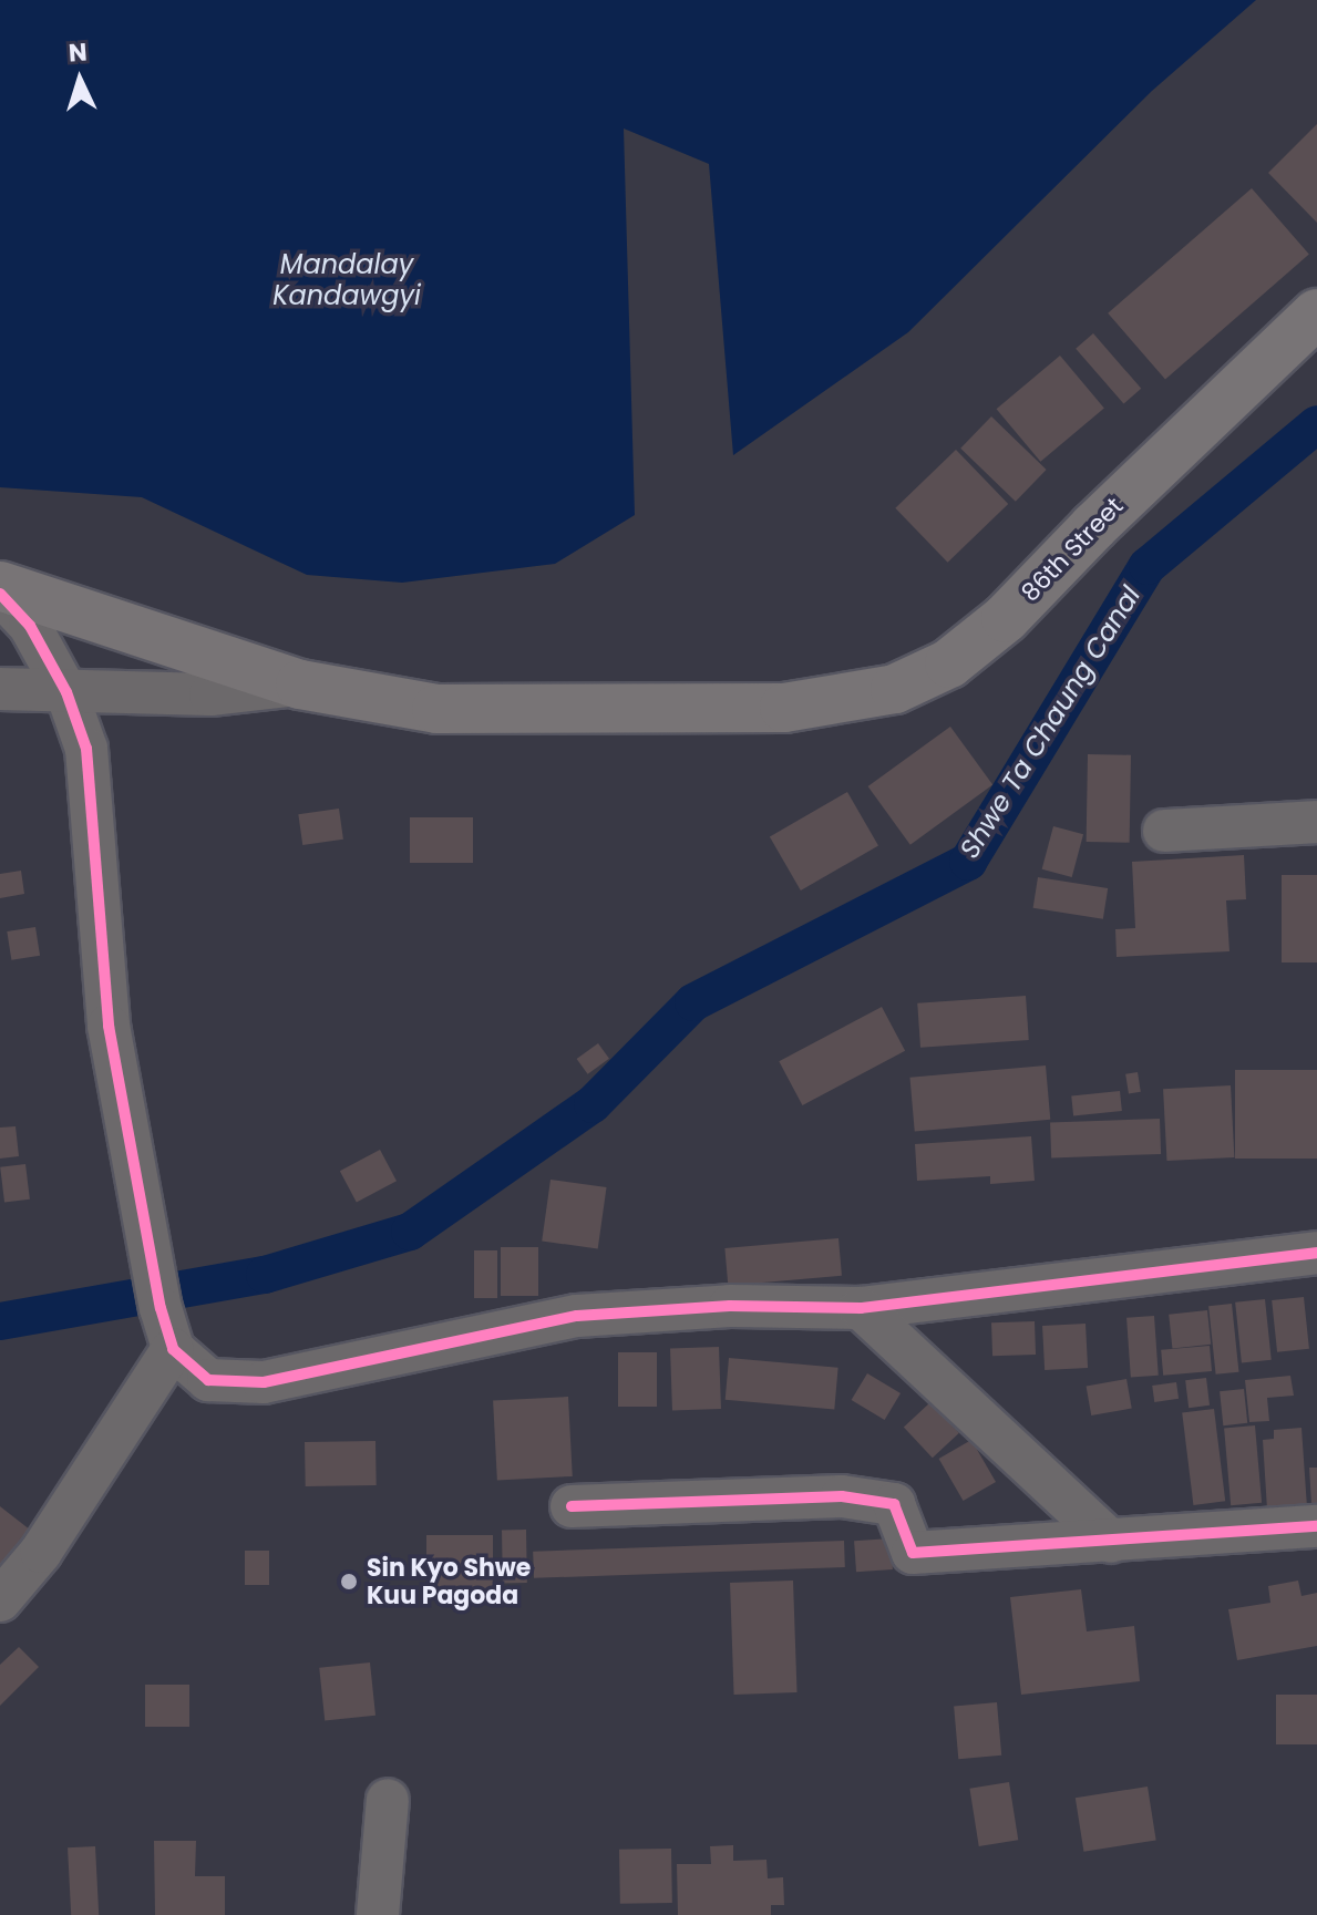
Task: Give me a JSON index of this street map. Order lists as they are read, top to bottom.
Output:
{
  "streets": {
    "main road": ["86th Street"]
  },
  "water": ["Mandalay Kandawgyi", "Shwe Ta Chaung Canal"],
  "places": ["Sin Kyo Shwe Kuu Pagoda"],
  "north": "top"
}
